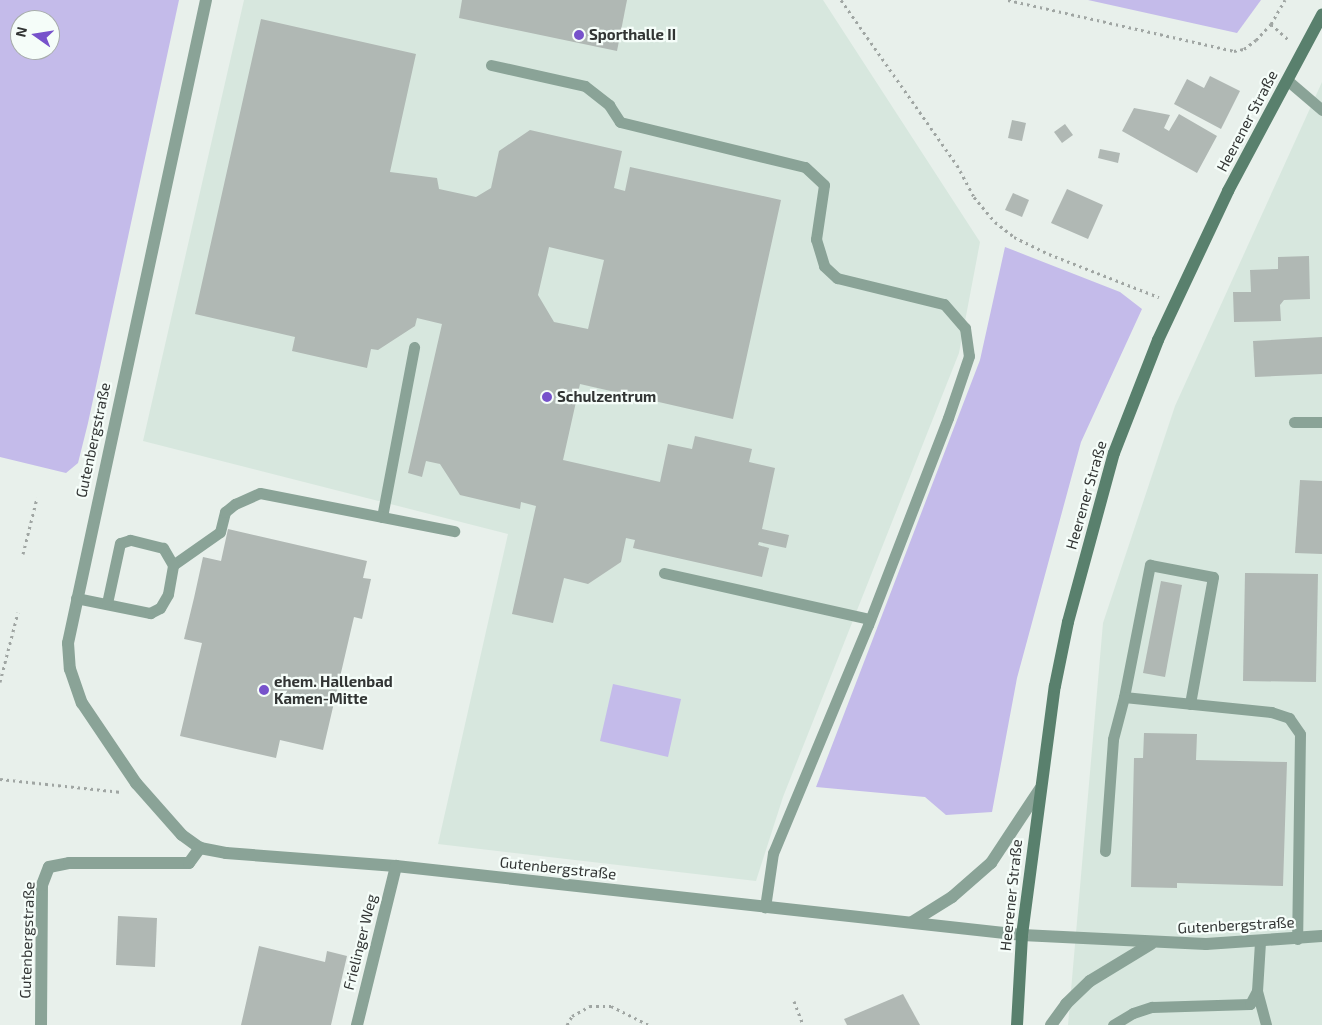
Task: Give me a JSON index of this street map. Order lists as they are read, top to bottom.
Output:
{
  "streets": {
    "main road": ["Heerener Straße"],
    "street": ["Gutenbergstraße", "Frielinger Weg"]
  },
  "crossings": [
    ["Heerener Straße", "Gutenbergstraße"],
    ["Gutenbergstraße", "Frielinger Weg"]
  ],
  "places": ["Sporthalle II", "Schulzentrum", "ehem. Hallenbad Kamen-Mitte"],
  "north": "left"
}
